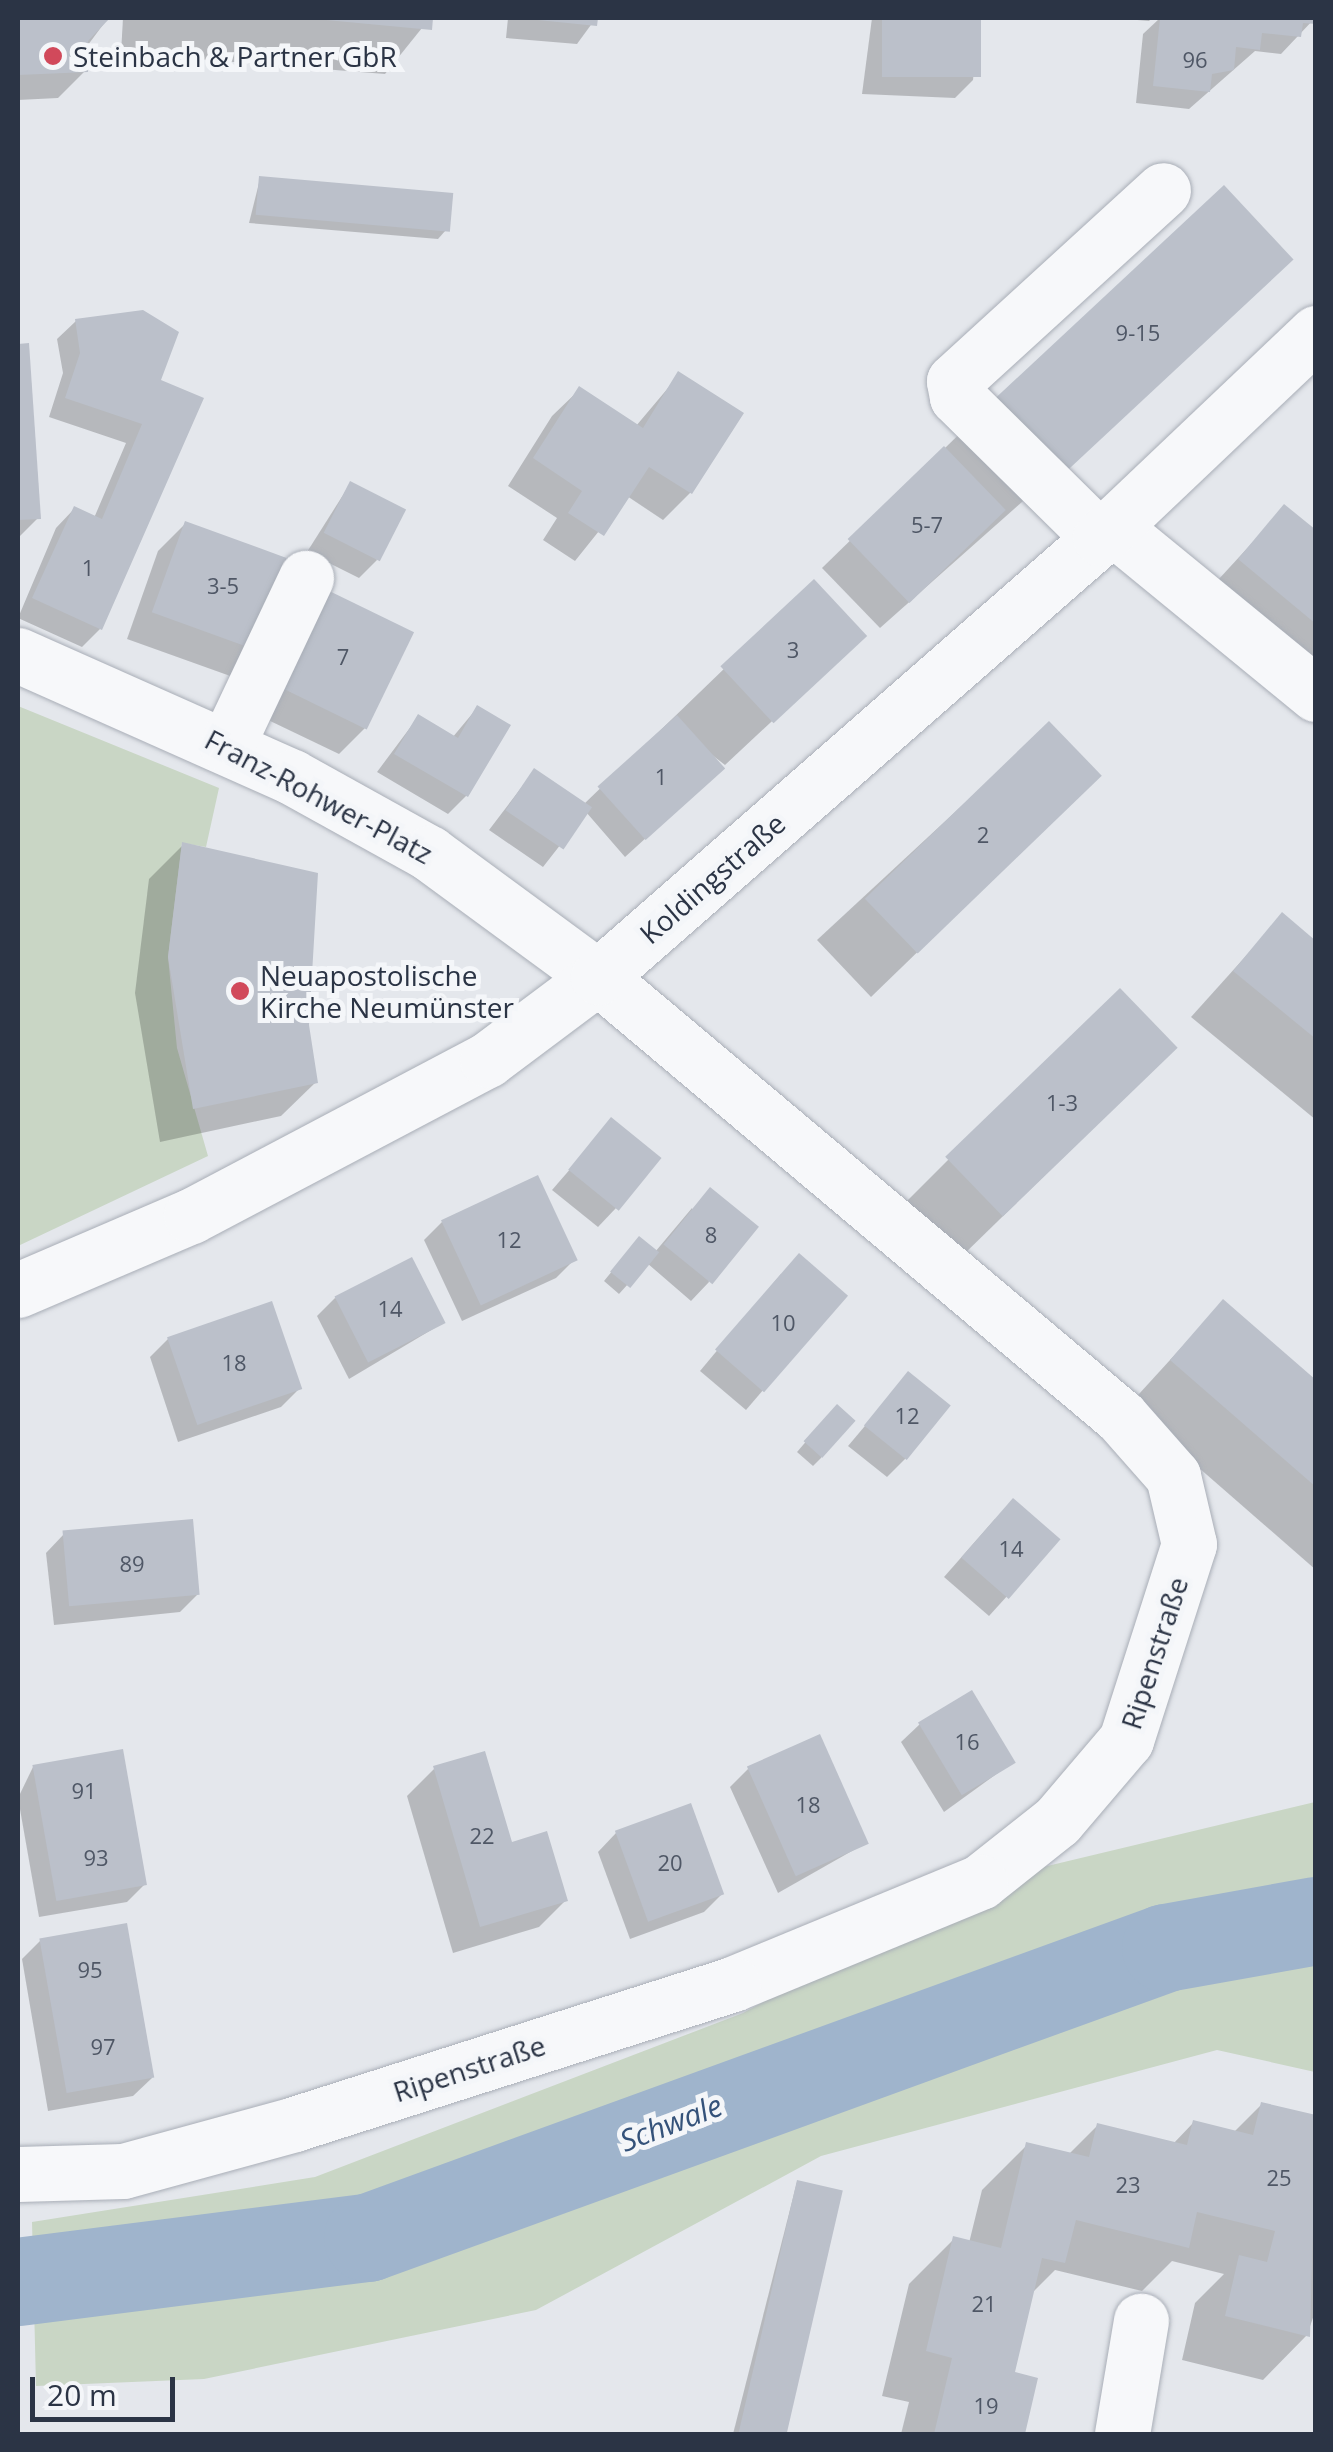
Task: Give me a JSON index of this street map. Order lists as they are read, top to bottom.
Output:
{
  "streets": {
    "street": ["Franz-Rohwer-Platz", "Koldingstraße", "Ripenstraße"]
  },
  "crossings": [
    ["Franz-Rohwer-Platz", "Koldingstraße"],
    ["Franz-Rohwer-Platz", "Ripenstraße"],
    ["Koldingstraße", "Ripenstraße"]
  ],
  "water": ["Schwale"],
  "places": ["Steinbach & Partner GbR", "Neuapostolische Kirche Neumünster"],
  "house_numbers": [
    "96",
    "9-15",
    "5-7",
    "1",
    "3-5",
    "3",
    "7",
    "1",
    "2",
    "1-3",
    "8",
    "12",
    "14",
    "10",
    "18",
    "12",
    "14",
    "89",
    "16",
    "91",
    "18",
    "22",
    "93",
    "20",
    "95",
    "97",
    "25",
    "23",
    "21",
    "19"
  ],
  "scale_bar": "20 m"
}
